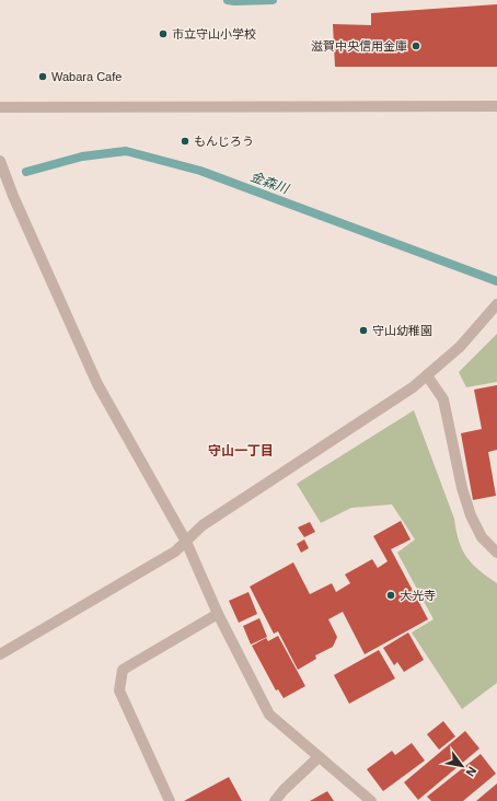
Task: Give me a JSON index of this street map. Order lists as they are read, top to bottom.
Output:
{
  "districts": ["守山一丁目"],
  "water": ["金森川"],
  "places": [
    "市立守山小学校",
    "滋賀中央信用金庫",
    "Wabara Cafe",
    "もんじろう",
    "守山幼稚園",
    "大光寺"
  ],
  "north": "bottom right"
}
